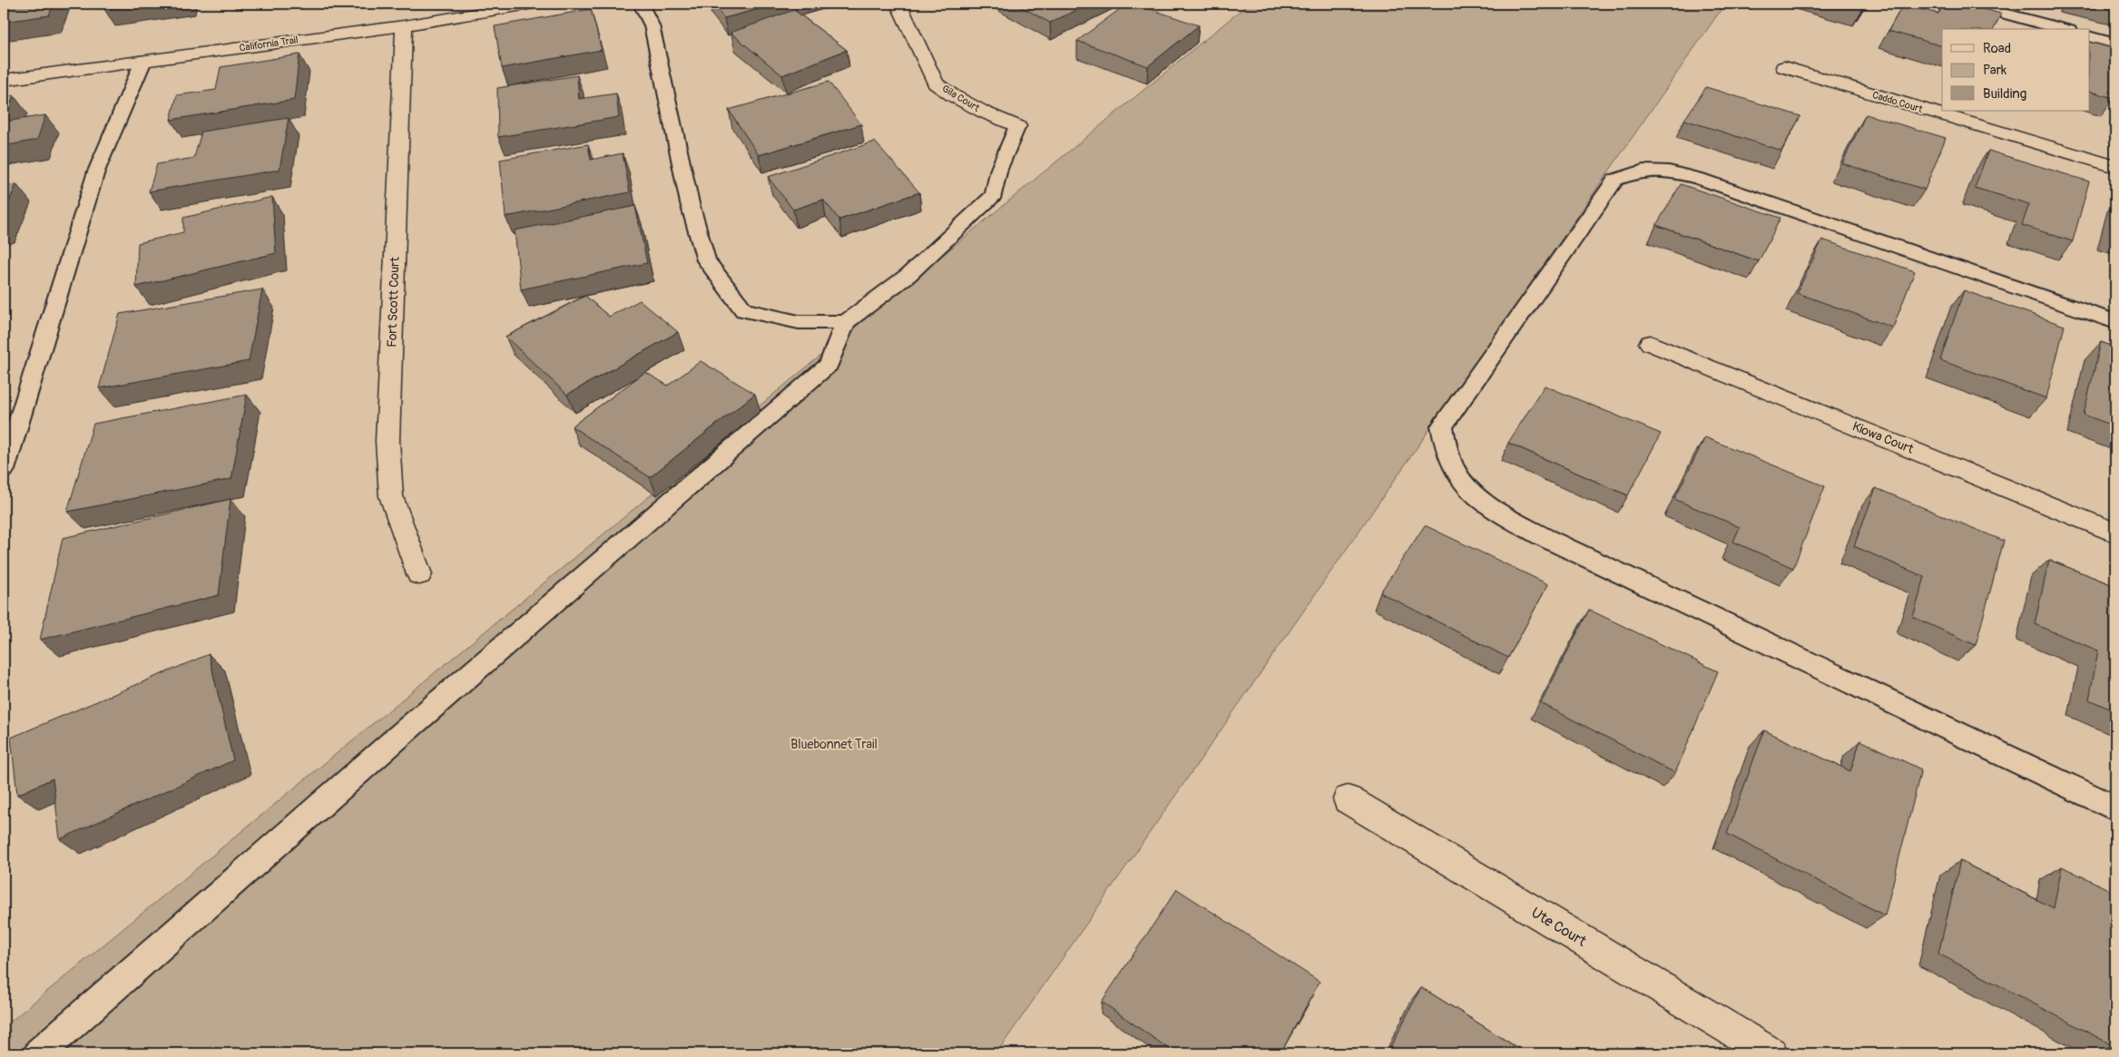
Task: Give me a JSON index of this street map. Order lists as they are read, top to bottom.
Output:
{
  "streets": {
    "street": [
      "California Trail",
      "Gila Court",
      "Caddo Court",
      "Fort Scott Court",
      "Kiowa Court",
      "Ute Court"
    ]
  },
  "crossings": [
    ["California Trail", "Fort Scott Court"]
  ],
  "parks": ["Bluebonnet Trail"],
  "legend": ["Road", "Park", "Building"]
}
